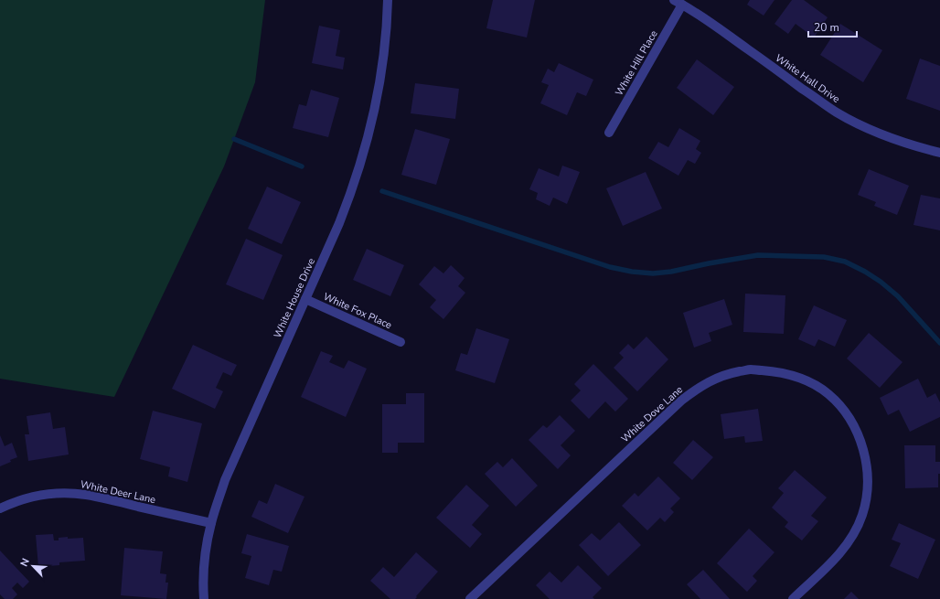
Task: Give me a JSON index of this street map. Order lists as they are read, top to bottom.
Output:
{
  "streets": {
    "street": [
      "White Hill Place",
      "White Hall Drive",
      "White House Drive",
      "White Fox Place",
      "White Dove Lane",
      "White Deer Lane"
    ]
  },
  "crossings": [
    ["White Hill Place", "White Hall Drive"],
    ["White House Drive", "White Fox Place"],
    ["White House Drive", "White Deer Lane"]
  ],
  "scale_bar": "20 m",
  "north": "top left"
}
